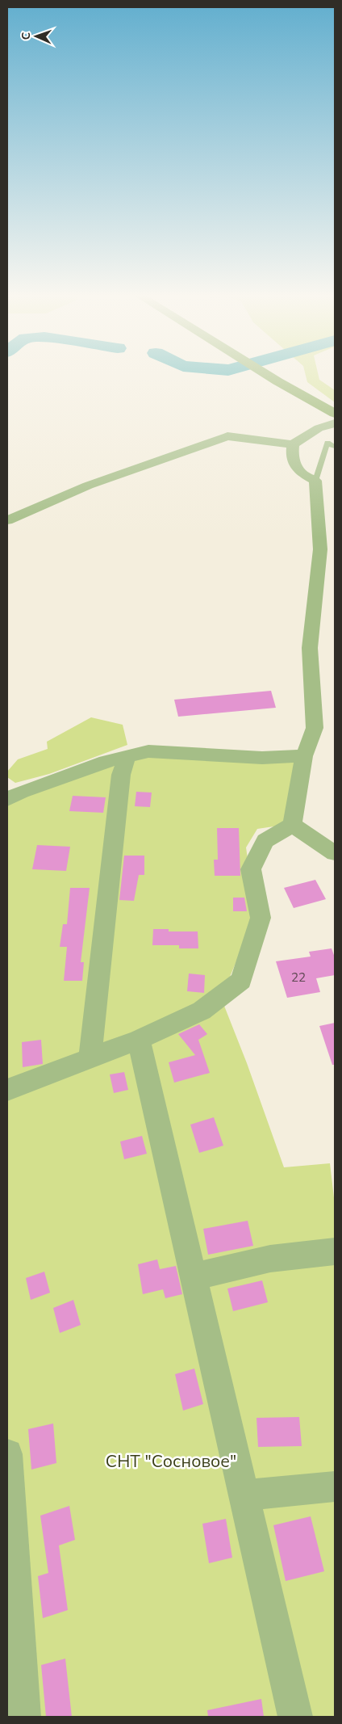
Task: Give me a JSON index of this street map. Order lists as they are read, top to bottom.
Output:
{
  "parks": ["СНТ \"Сосновое\""],
  "house_numbers": ["22"],
  "north": "left"
}
